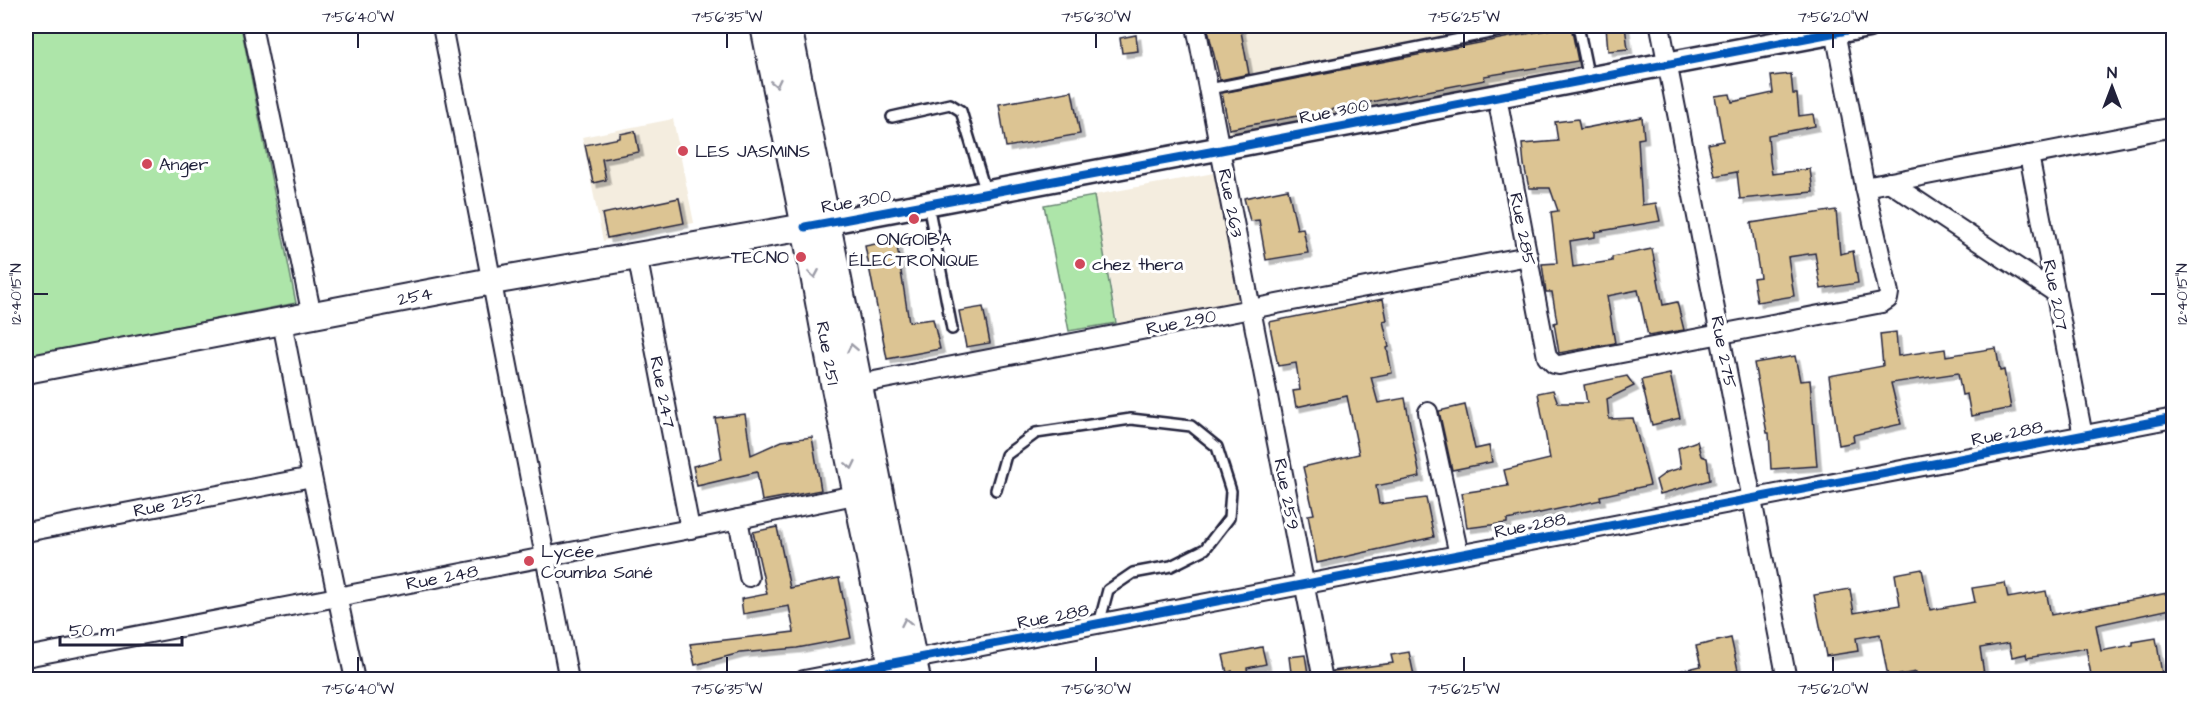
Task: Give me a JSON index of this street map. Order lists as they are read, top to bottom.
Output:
{
  "streets": {
    "main road": ["254", "Rue 251"],
    "street": [
      "Rue 300",
      "Rue 263",
      "Rue 285",
      "Rue 207",
      "Rue 290",
      "Rue 275",
      "Rue 247",
      "Rue 288",
      "Rue 259",
      "Rue 252",
      "Rue 248"
    ]
  },
  "crossings": [
    ["Rue 300", "Rue 263"],
    ["Rue 300", "Rue 285"],
    ["Rue 300", "254"],
    ["Rue 300", "Rue 275"],
    ["Rue 300", "Rue 251"],
    ["Rue 263", "Rue 290"],
    ["Rue 263", "Rue 259"],
    ["Rue 285", "Rue 290"],
    ["Rue 285", "Rue 275"],
    ["Rue 207", "Rue 288"],
    ["254", "Rue 251"],
    ["254", "Rue 247"],
    ["Rue 290", "Rue 251"],
    ["Rue 290", "Rue 259"],
    ["Rue 275", "Rue 288"],
    ["Rue 251", "Rue 288"],
    ["Rue 251", "Rue 248"],
    ["Rue 247", "Rue 248"],
    ["Rue 288", "Rue 259"]
  ],
  "places": [
    "LES JASMINS",
    "Anger",
    "ONGOIBA ÉLECTRONIQUE",
    "TECNO",
    "chez thera",
    "Lycée Coumba Sané"
  ],
  "scale_bar": "50 m",
  "north": "top",
  "coordinates": [
    "7°56'40\"W",
    "7°56'35\"W",
    "7°56'30\"W",
    "7°56'25\"W",
    "7°56'20\"W",
    "12°40'15\"N"
  ]
}
